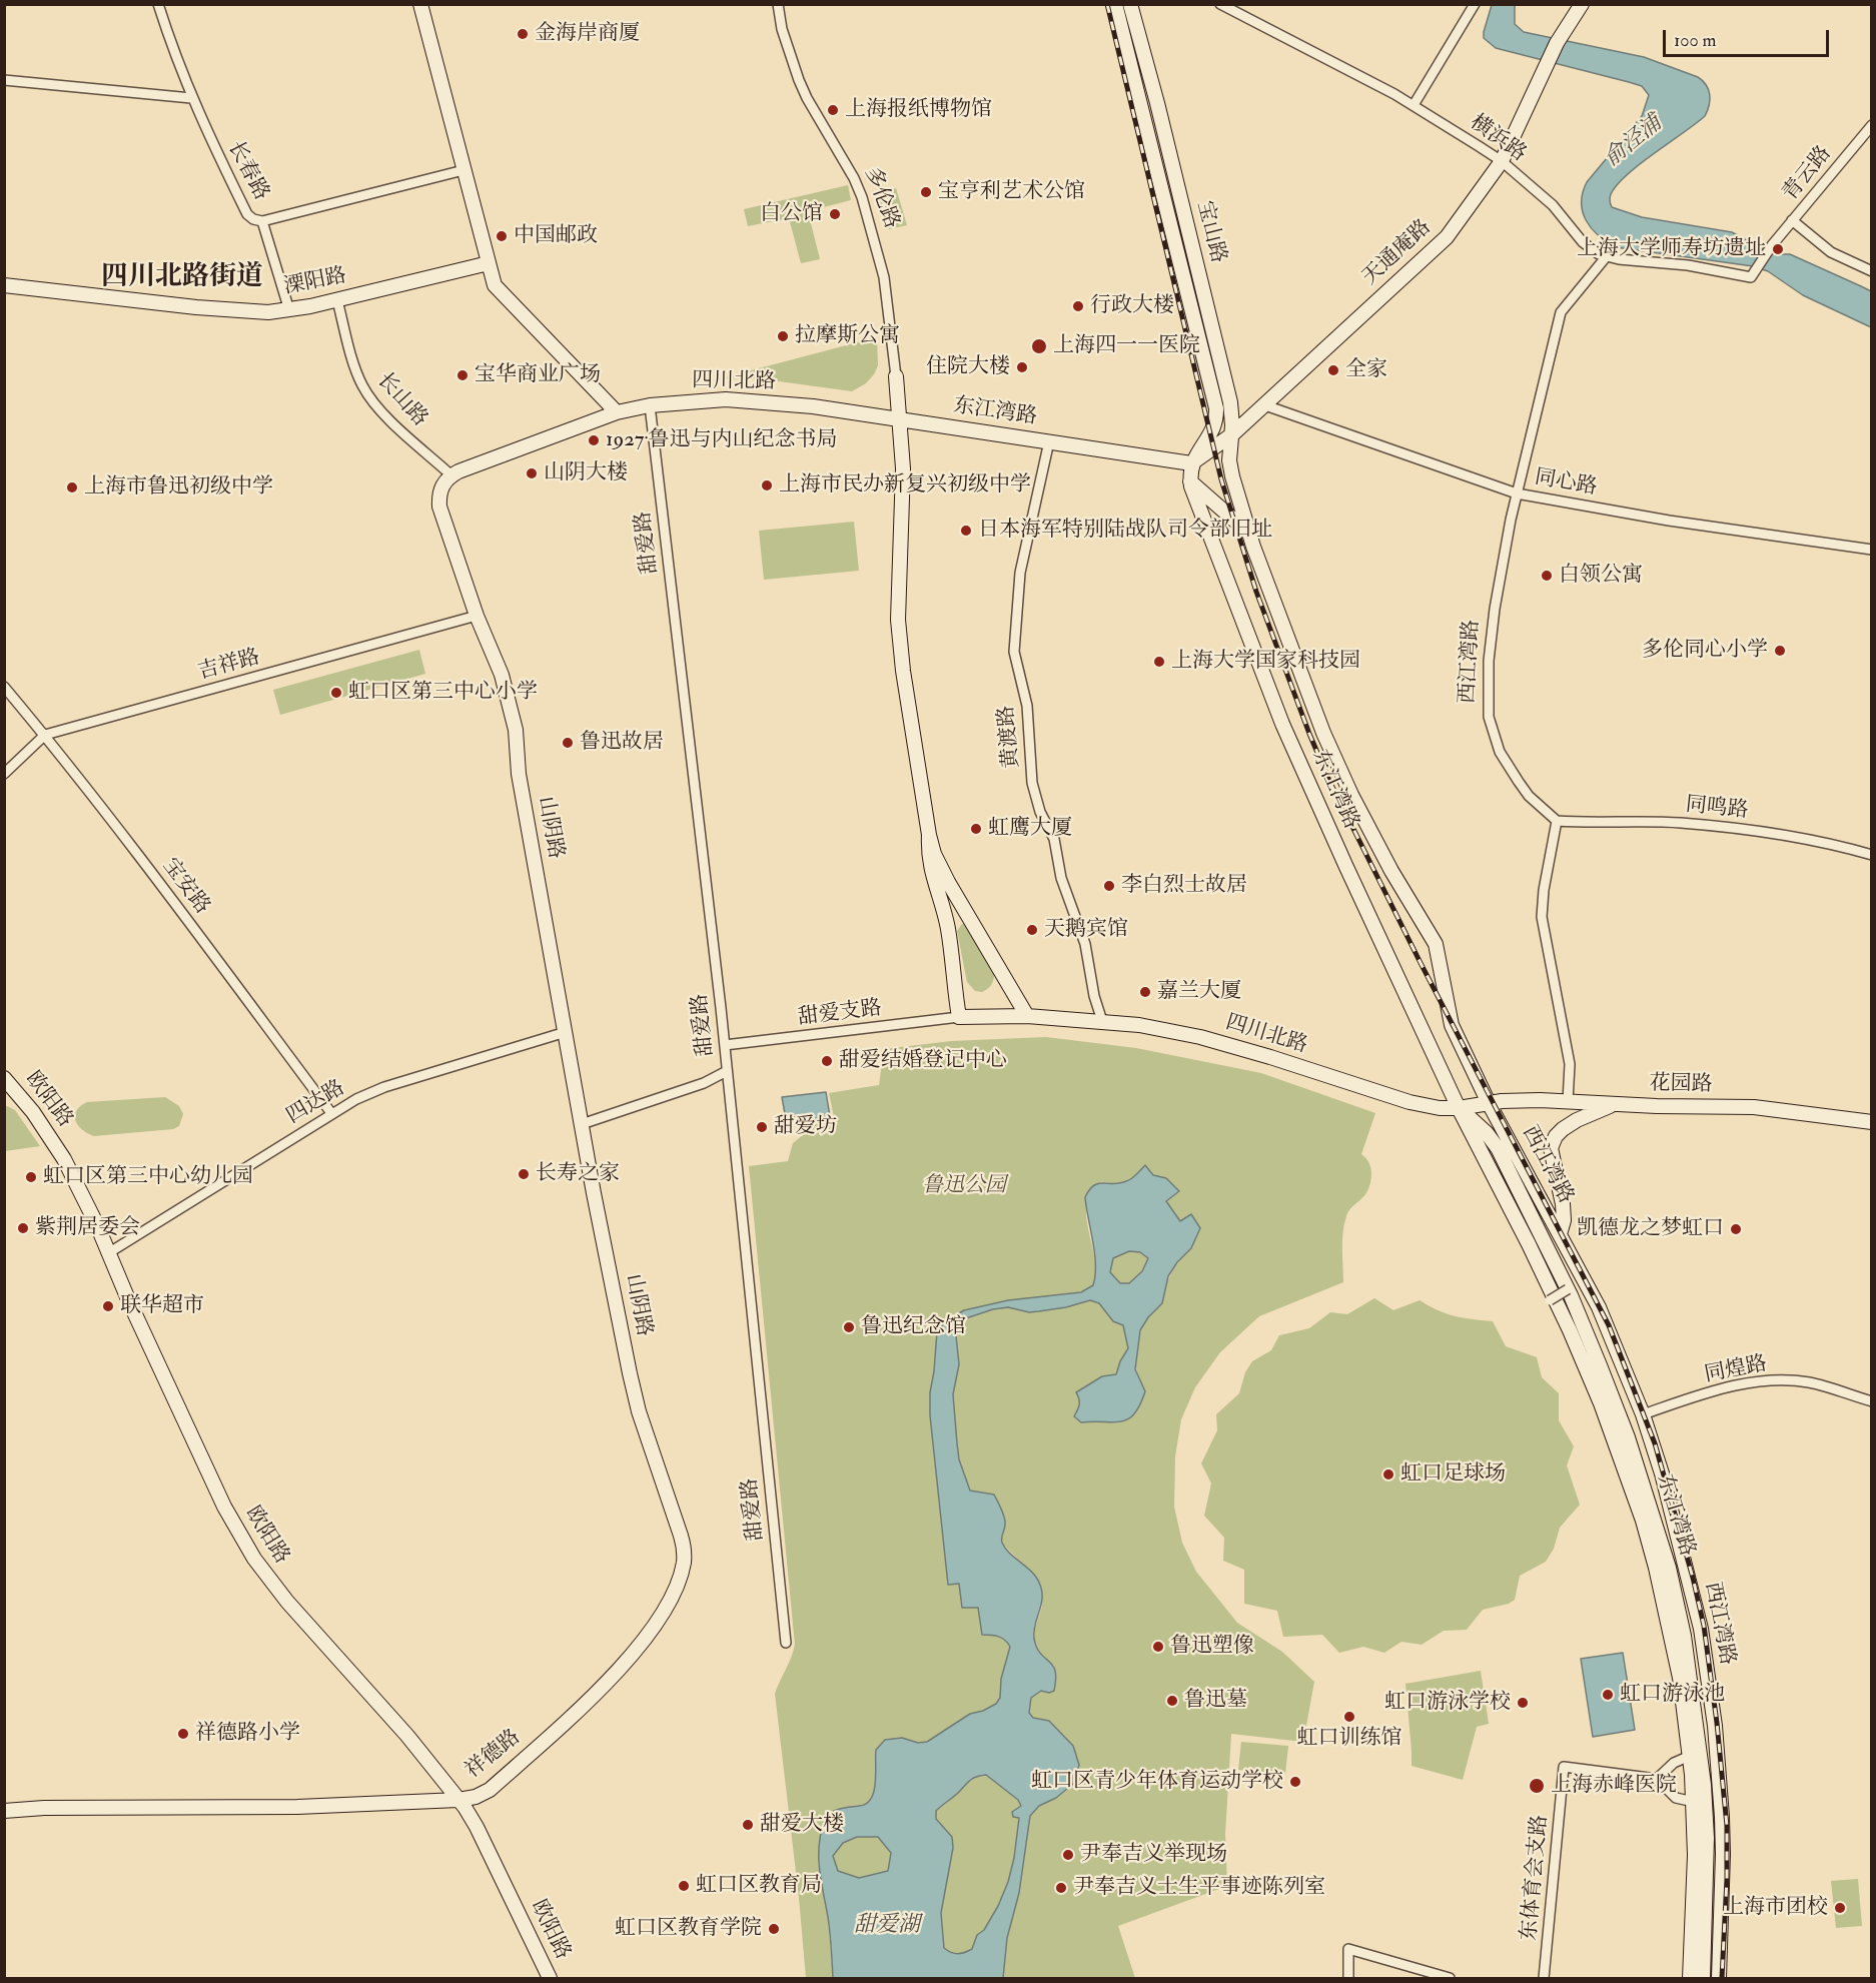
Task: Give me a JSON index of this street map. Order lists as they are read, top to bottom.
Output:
{
  "streets": {
    "main road": [
      "多伦路",
      "宝山路",
      "天通庵路",
      "溧阳路",
      "四川北路",
      "东江湾路",
      "西江湾路",
      "山阴路",
      "花园路",
      "欧阳路",
      "祥德路"
    ],
    "street": [
      "横浜路",
      "长春路",
      "青云路",
      "长山路",
      "同心路",
      "甜爱路",
      "吉祥路",
      "黄渡路",
      "同鸣路",
      "宝安路",
      "甜爱支路",
      "四达路",
      "同煌路",
      "东体育会支路"
    ]
  },
  "crossings": [
    ["横浜路", "青云路"],
    ["横浜路", "天通庵路"],
    ["横浜路", "西江湾路"],
    ["多伦路", "四川北路"],
    ["多伦路", "东江湾路"],
    ["宝山路", "天通庵路"],
    ["宝山路", "东江湾路"],
    ["天通庵路", "东江湾路"],
    ["天通庵路", "同心路"],
    ["溧阳路", "长山路"],
    ["四川北路", "东江湾路"],
    ["四川北路", "甜爱路"],
    ["四川北路", "西江湾路"],
    ["四川北路", "黄渡路"],
    ["四川北路", "甜爱支路"],
    ["四川北路", "花园路"],
    ["长山路", "山阴路"],
    ["东江湾路", "西江湾路"],
    ["东江湾路", "黄渡路"],
    ["东江湾路", "花园路"],
    ["同心路", "西江湾路"],
    ["甜爱路", "甜爱支路"],
    ["西江湾路", "同鸣路"],
    ["西江湾路", "花园路"],
    ["西江湾路", "同煌路"],
    ["吉祥路", "山阴路"],
    ["吉祥路", "宝安路"],
    ["山阴路", "四达路"],
    ["山阴路", "祥德路"],
    ["宝安路", "四达路"],
    ["欧阳路", "四达路"],
    ["欧阳路", "祥德路"]
  ],
  "districts": ["四川北路街道"],
  "water": ["俞泾浦", "甜爱湖"],
  "parks": ["鲁迅公园"],
  "places": [
    "金海岸商厦",
    "上海报纸博物馆",
    "宝亨利艺术公馆",
    "白公馆",
    "中国邮政",
    "上海大学师寿坊遗址",
    "行政大楼",
    "拉摩斯公寓",
    "上海四一一医院",
    "住院大楼",
    "全家",
    "宝华商业广场",
    "1927·鲁迅与内山纪念书局",
    "山阴大楼",
    "上海市民办新复兴初级中学",
    "上海市鲁迅初级中学",
    "日本海军特别陆战队司令部旧址",
    "白领公寓",
    "多伦同心小学",
    "上海大学国家科技园",
    "虹口区第三中心小学",
    "鲁迅故居",
    "虹鹰大厦",
    "李白烈士故居",
    "天鹅宾馆",
    "嘉兰大厦",
    "甜爱结婚登记中心",
    "甜爱坊",
    "长寿之家",
    "虹口区第三中心幼儿园",
    "紫荆居委会",
    "凯德龙之梦虹口",
    "联华超市",
    "鲁迅纪念馆",
    "虹口足球场",
    "鲁迅塑像",
    "虹口游泳池",
    "鲁迅墓",
    "虹口游泳学校",
    "虹口训练馆",
    "祥德路小学",
    "虹口区青少年体育运动学校",
    "上海赤峰医院",
    "甜爱大楼",
    "尹奉吉义举现场",
    "虹口区教育局",
    "尹奉吉义士生平事迹陈列室",
    "上海市团校",
    "虹口区教育学院"
  ],
  "scale_bar": "100 m"
}
